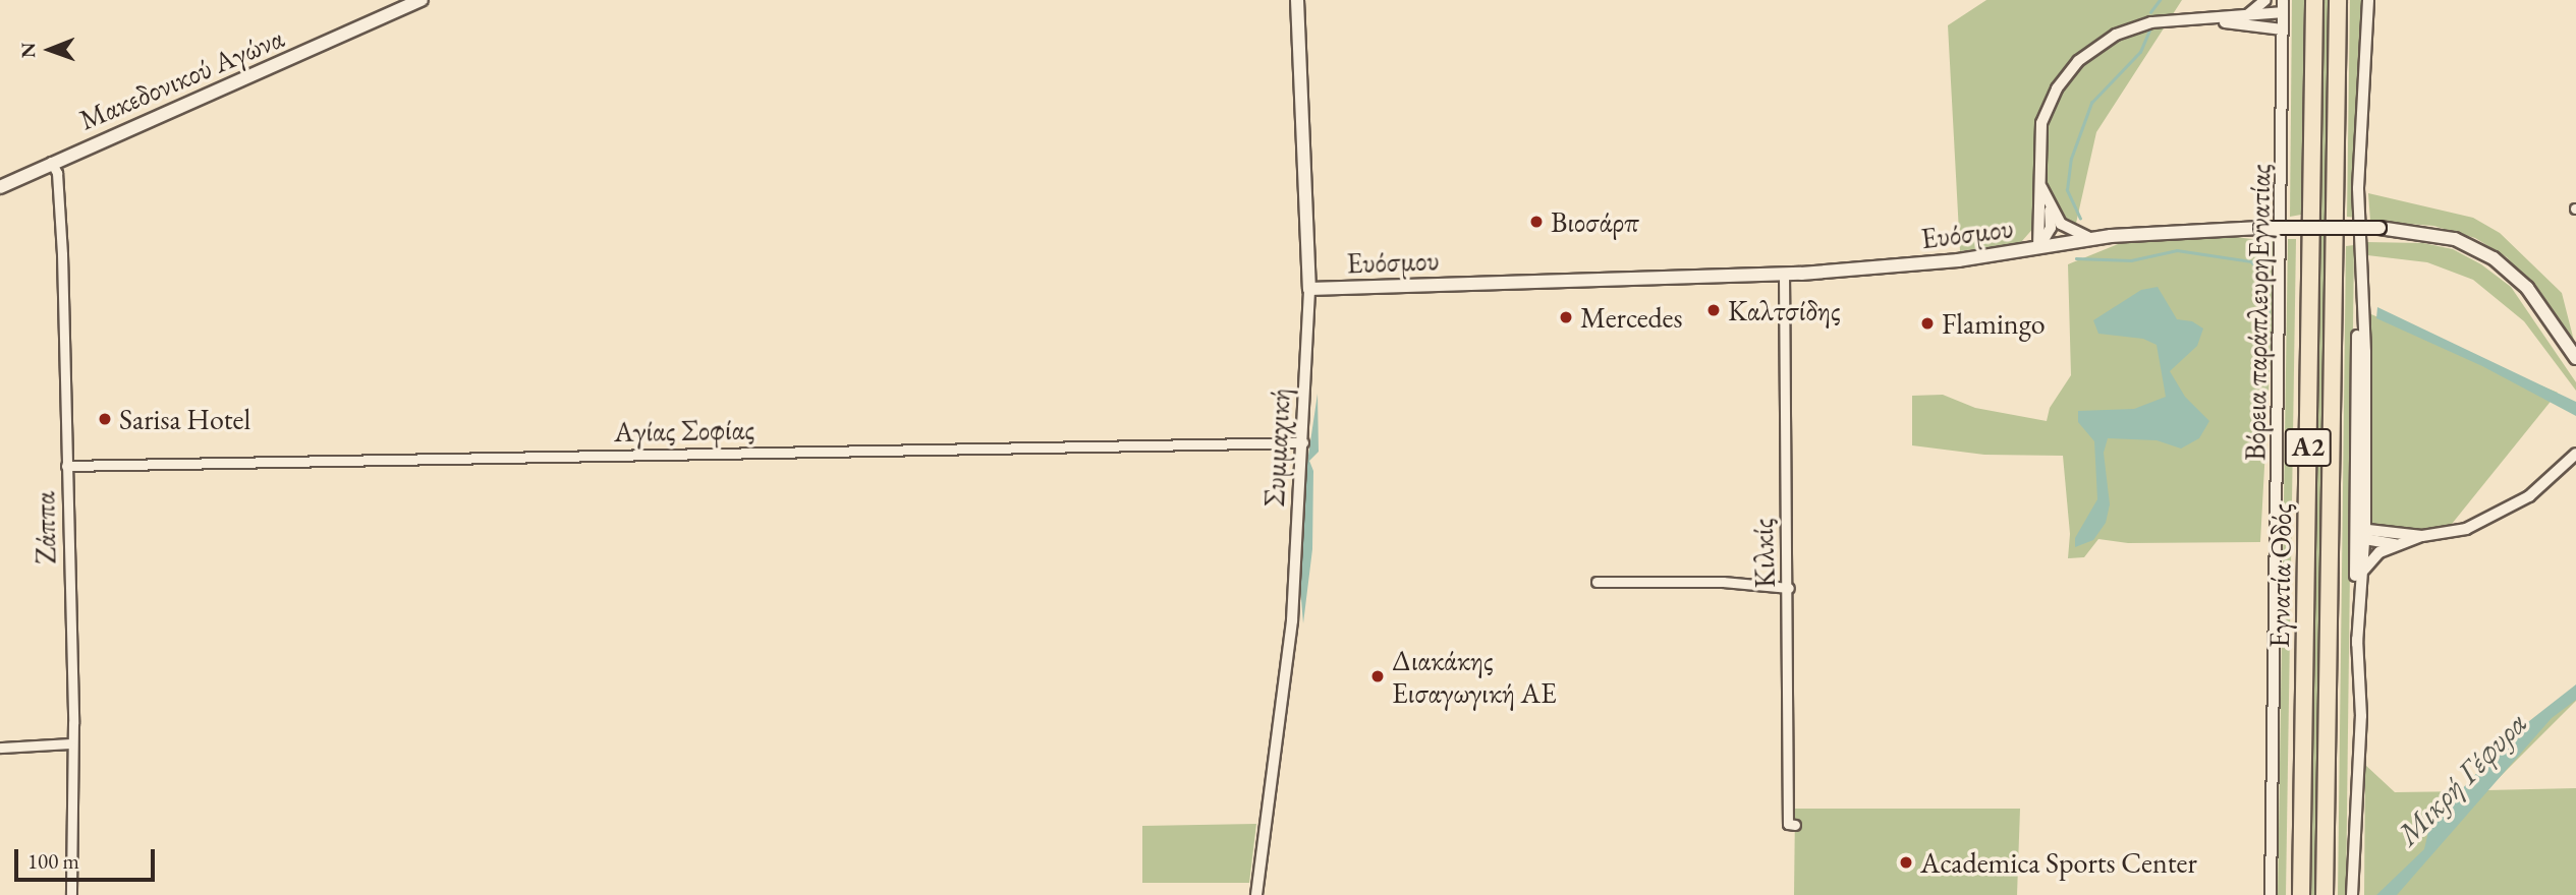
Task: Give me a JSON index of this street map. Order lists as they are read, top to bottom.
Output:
{
  "streets": {
    "highway": ["Α2", "Εγνατία Οδός"],
    "main road": ["Μακεδονικού Αγώνα", "Ευόσμου", "Συμμαχική"],
    "street": [
      "Βόρεια παράπλευρηΕγνατίας",
      "Αγίας Σοφίας",
      "Ζάππα",
      "Κιλκίς"
    ]
  },
  "crossings": [
    ["Μακεδονικού Αγώνα", "Ζάππα"],
    ["Ευόσμου", "Συμμαχική"],
    ["Ευόσμου", "Κιλκίς"],
    ["Αγίας Σοφίας", "Συμμαχική"],
    ["Αγίας Σοφίας", "Ζάππα"]
  ],
  "water": ["Μικρή Γέφυρα"],
  "places": [
    "Βιοσάρπ",
    "Καλτσίδης",
    "Mercedes",
    "Flamingo",
    "Sarisa Hotel",
    "Διακάκης Εισαγωγική ΑΕ",
    "Academica Sports Center"
  ],
  "scale_bar": "100 m",
  "north": "left"
}
